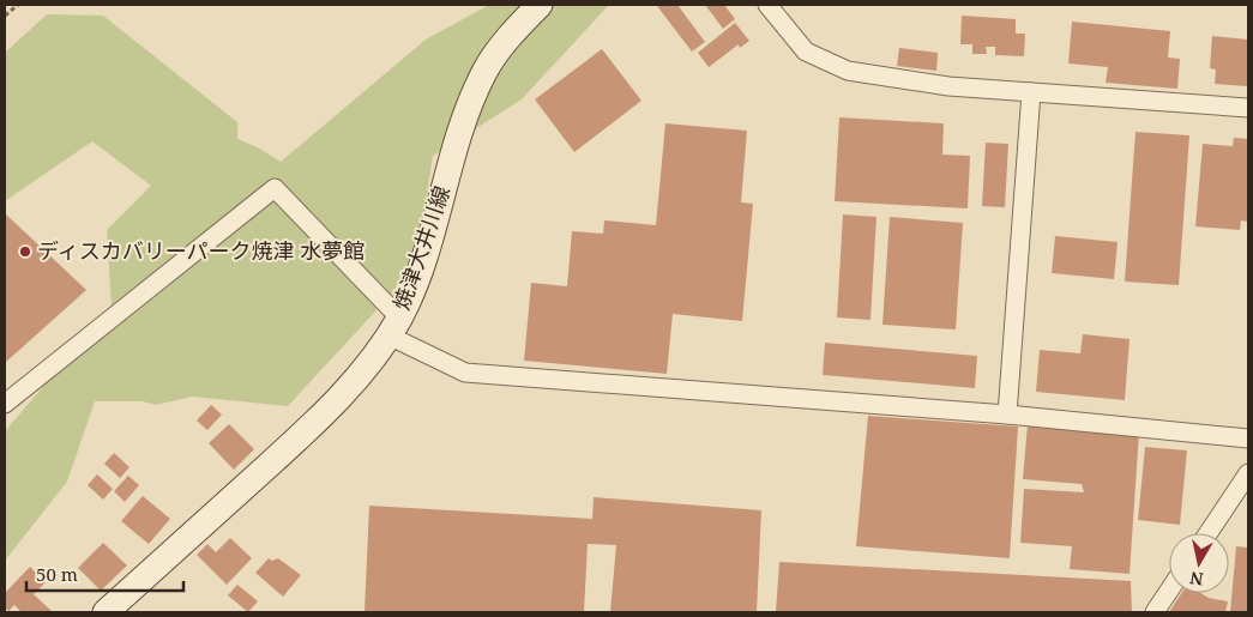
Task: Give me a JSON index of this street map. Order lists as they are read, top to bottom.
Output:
{
  "streets": {
    "main road": ["焼津大井川線"]
  },
  "places": ["ディスカバリーパーク焼津 水夢館"],
  "scale_bar": "50 m",
  "north": "bottom"
}
